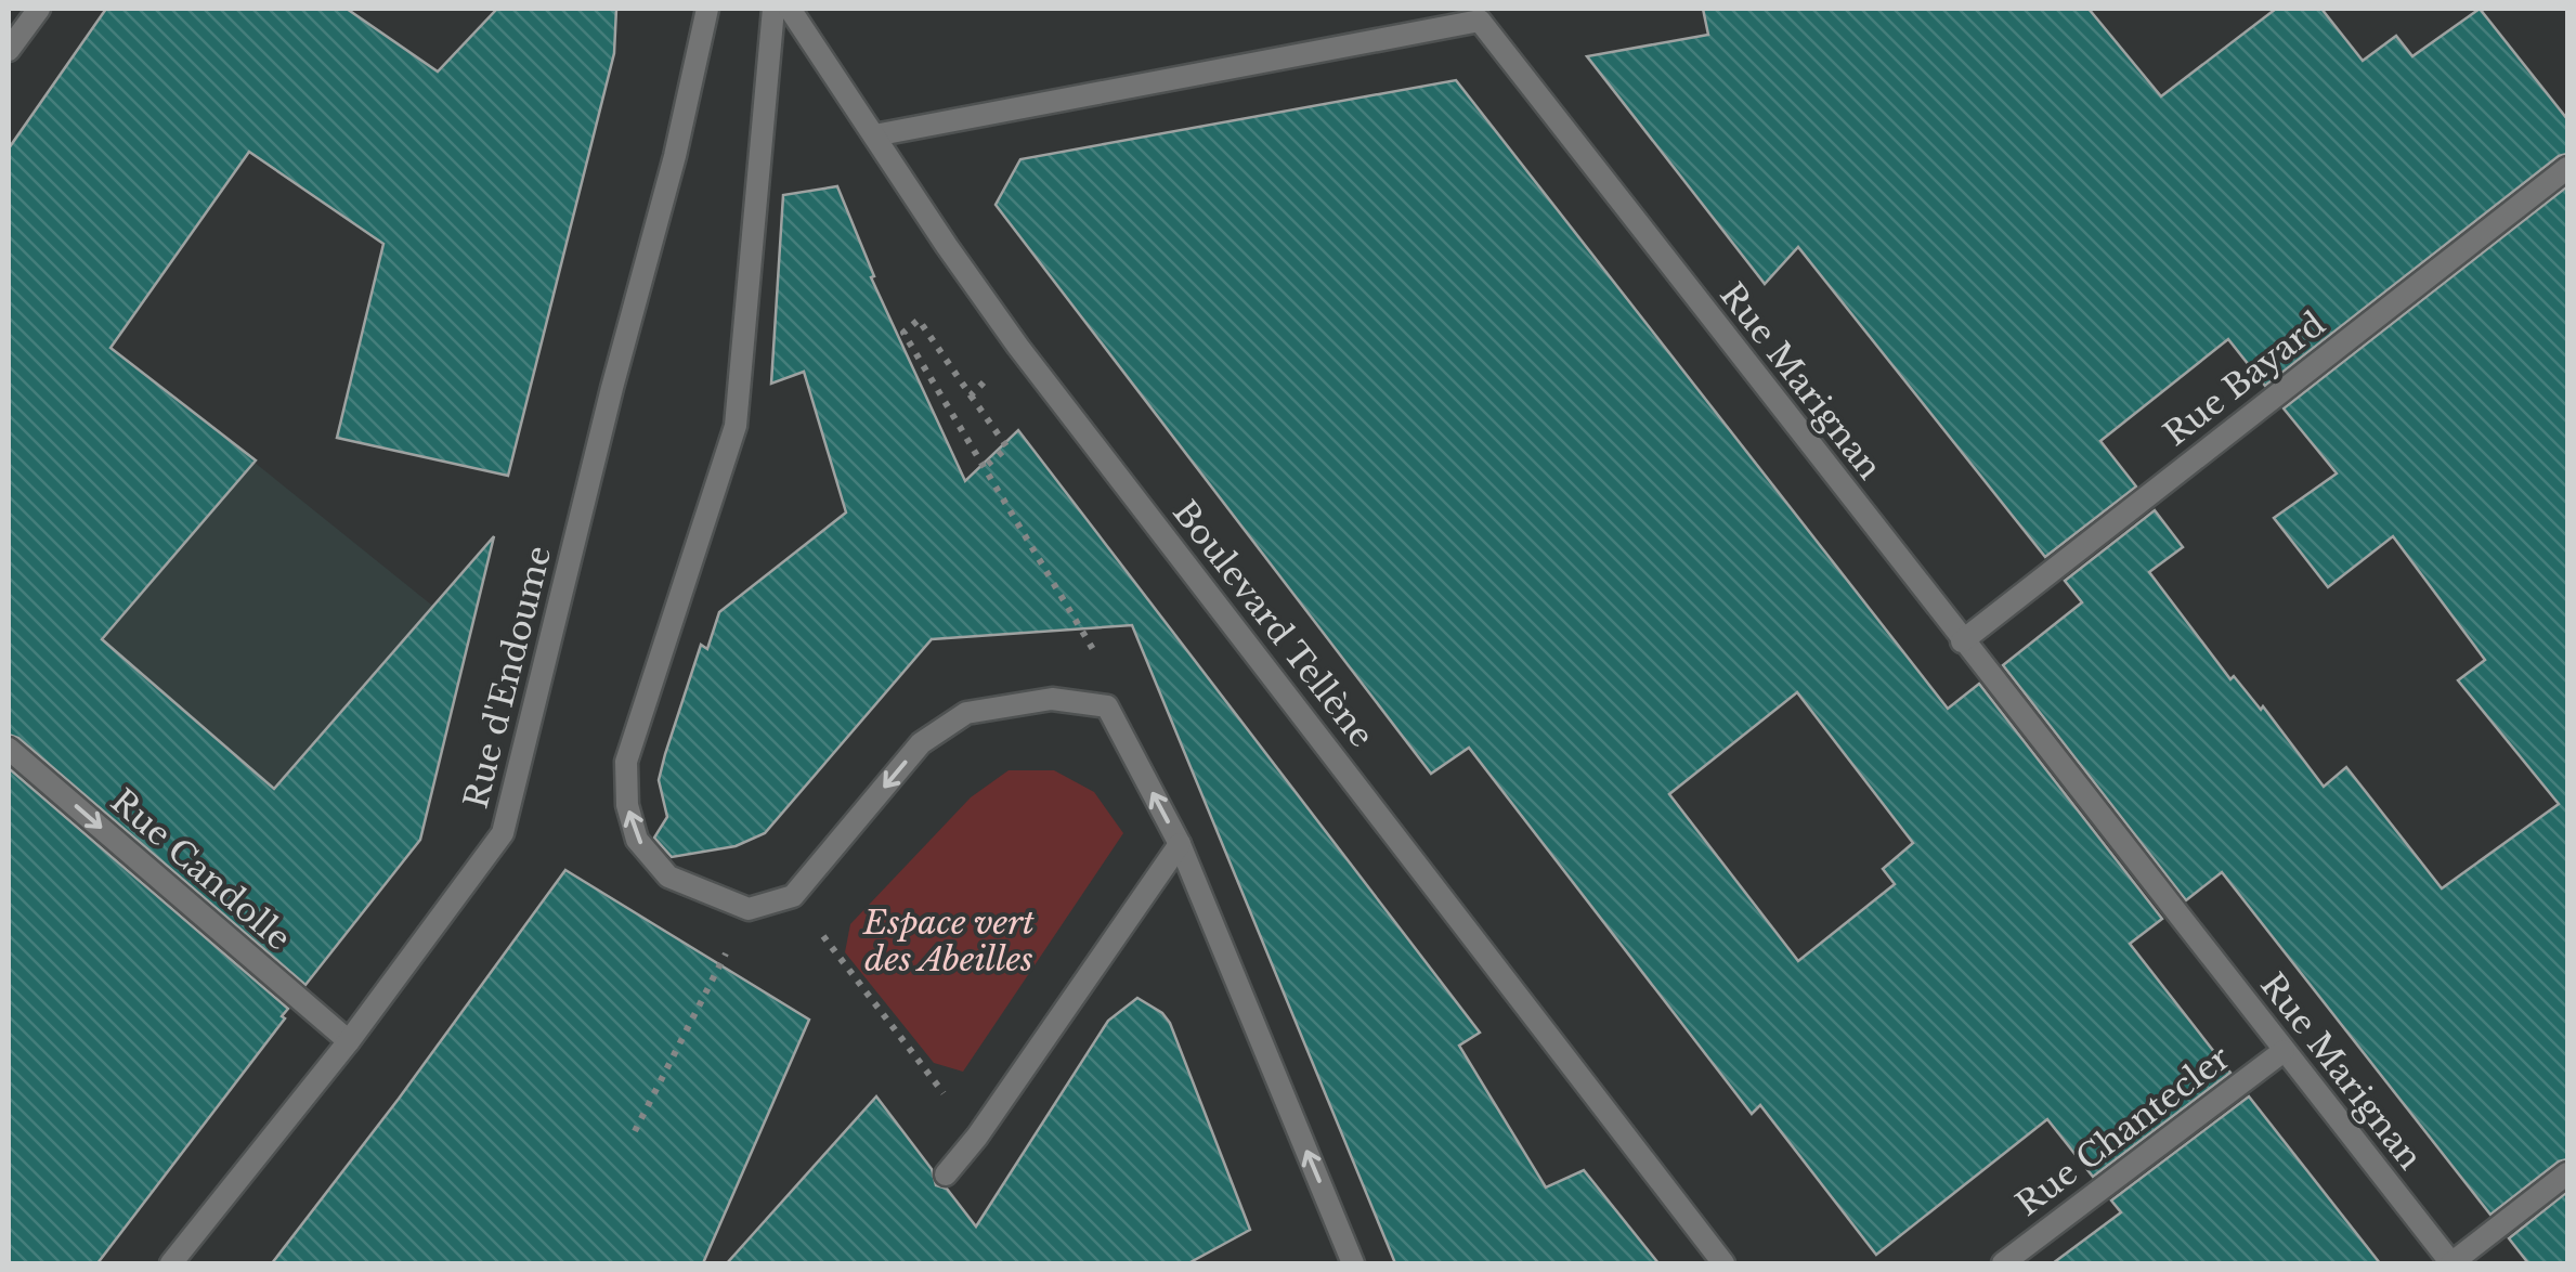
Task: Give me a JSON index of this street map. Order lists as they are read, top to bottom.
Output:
{
  "streets": {
    "street": [
      "Rue Bayard",
      "Rue Marignan",
      "Boulevard Tellène",
      "Rue d'Endoume",
      "Rue Candolle",
      "Rue Chantecler"
    ]
  },
  "crossings": [
    ["Rue Bayard", "Rue Marignan"],
    ["Rue Marignan", "Boulevard Tellène"],
    ["Rue Marignan", "Rue Chantecler"],
    ["Rue d'Endoume", "Rue Candolle"]
  ],
  "one_way": ["Rue Candolle"],
  "parks": ["Espace vert des Abeilles"]
}
